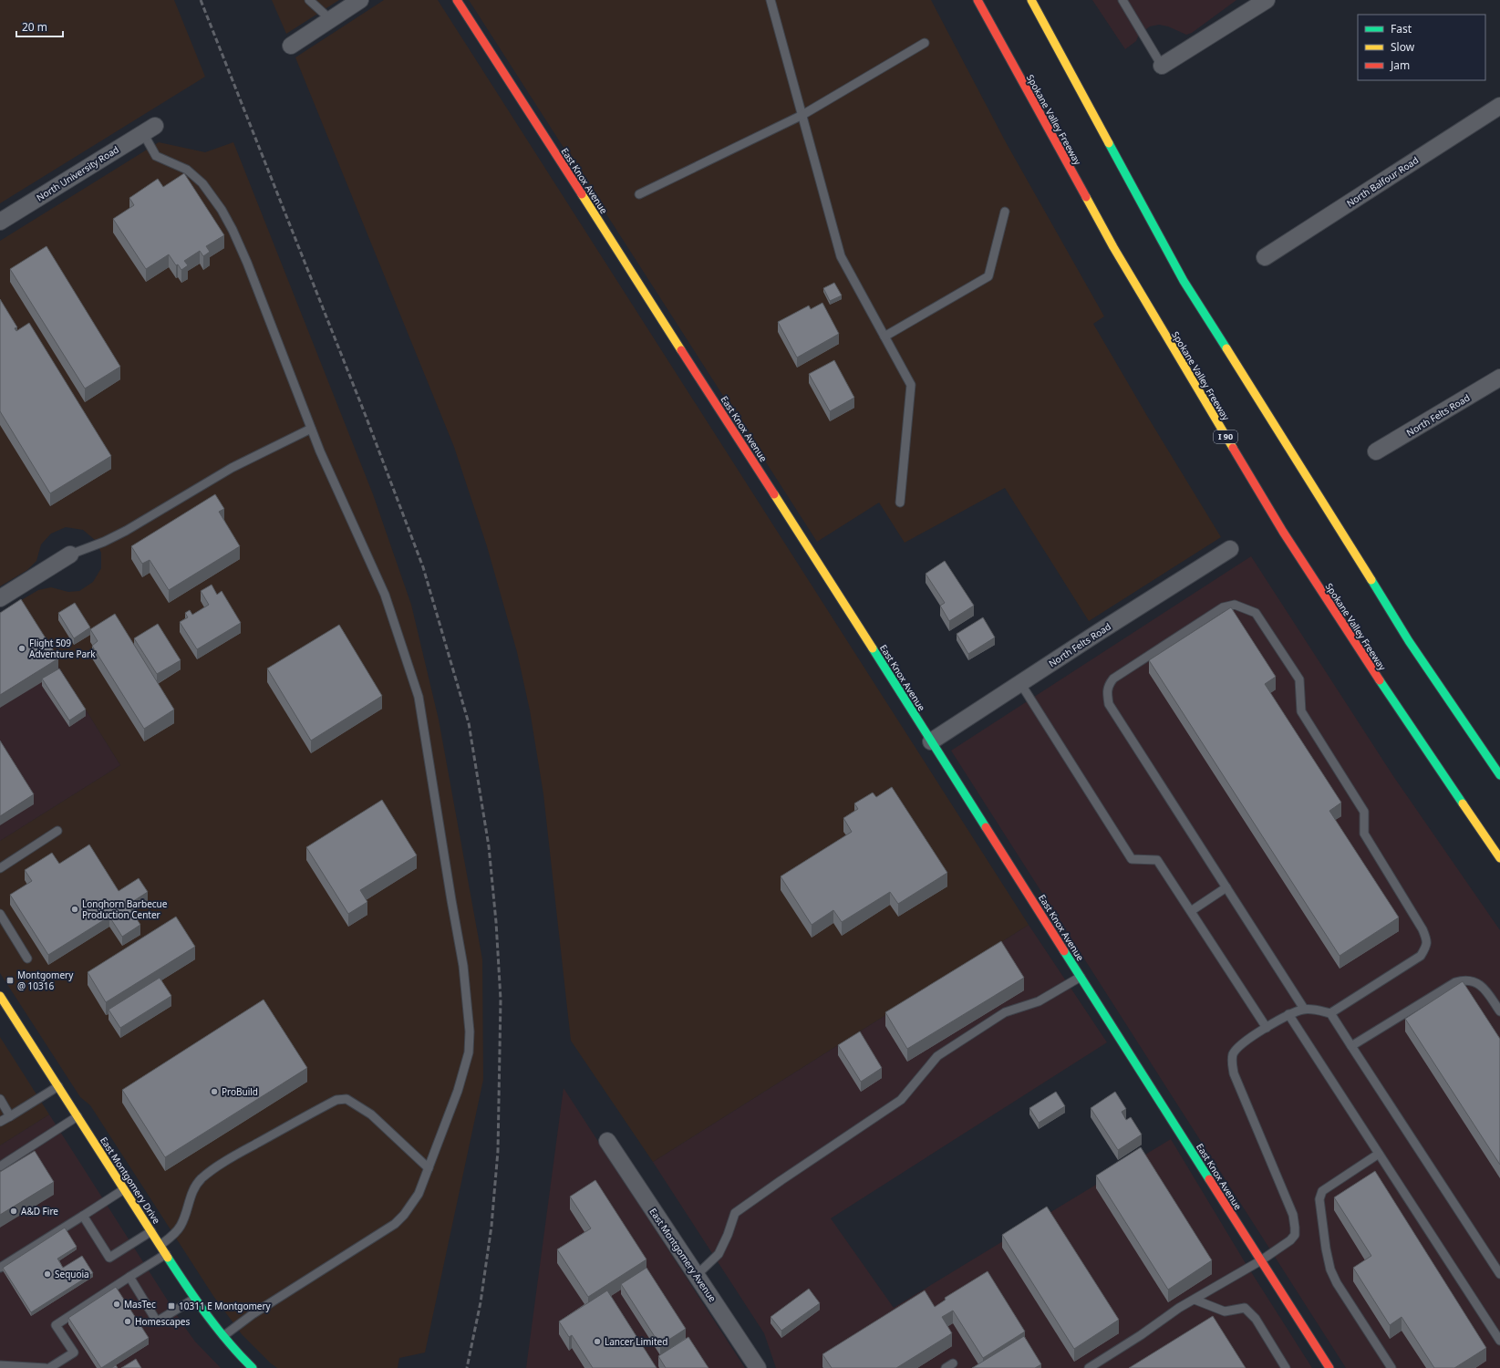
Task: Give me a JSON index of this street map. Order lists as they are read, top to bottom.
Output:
{
  "streets": {
    "main road": [
      "Spokane Valley Freeway",
      "East Knox Avenue",
      "I 90",
      "East Montgomery Drive"
    ],
    "street": [
      "North University Road",
      "North Balfour Road",
      "North Felts Road",
      "East Montgomery Avenue"
    ]
  },
  "crossings": [
    ["East Knox Avenue", "North Felts Road"]
  ],
  "places": {
    "other": [
      "Flight 509 Adventure Park",
      "Longhorn Barbecue Production Center",
      "ProBuild",
      "A&D Fire",
      "Sequoia",
      "MasTec",
      "Homescapes",
      "Lancer Limited"
    ],
    "transit": ["Montgomery @ 10316", "10311 E Montgomery"]
  },
  "legend": ["Fast", "Slow", "Jam"],
  "scale_bar": "20 m"
}
